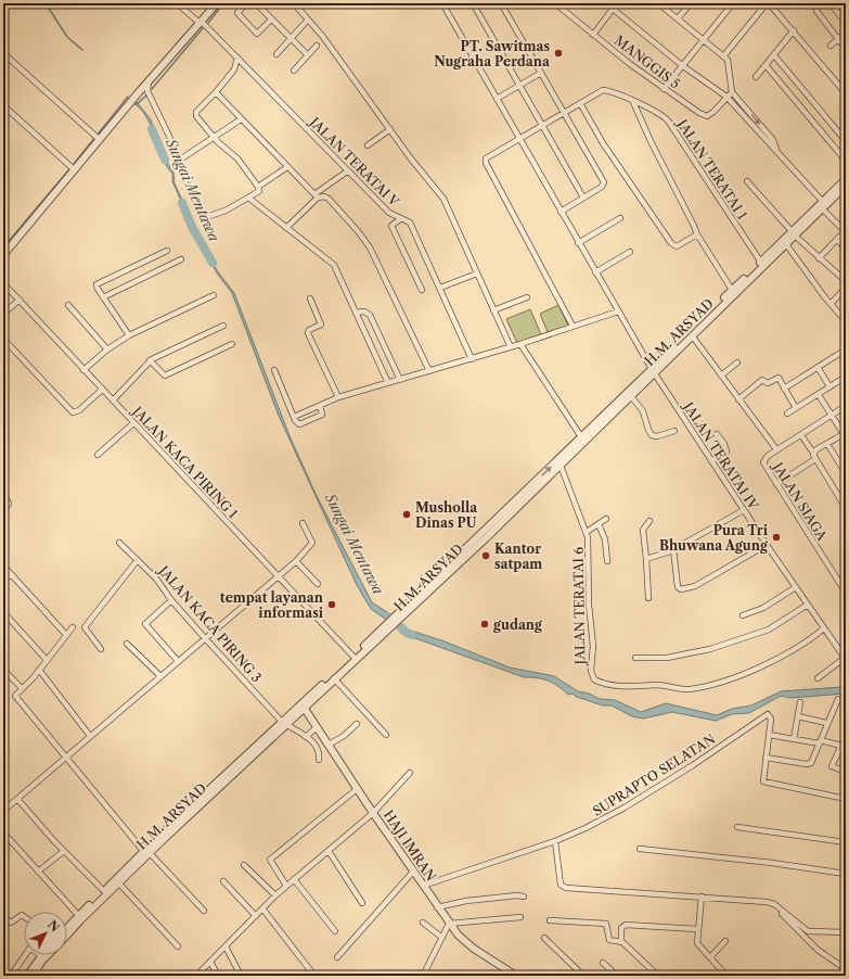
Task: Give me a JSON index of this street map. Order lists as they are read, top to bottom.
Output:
{
  "streets": {
    "street": [
      "MANGGIS 5",
      "JALAN TERATAI V",
      "JALAN TERATAI 1",
      "H.M. ARSYAD",
      "JALAN TERATAI IV",
      "JALAN KACA PIRING 1",
      "JALAN SIAGA",
      "JALAN TERATAI 6",
      "JALAN KACA PIRING 3",
      "SUPRAPTO SELATAN",
      "HAJI IMRAN"
    ]
  },
  "crossings": [
    ["MANGGIS 5", "H.M. ARSYAD"],
    ["JALAN TERATAI 1", "H.M. ARSYAD"],
    ["JALAN TERATAI 1", "JALAN TERATAI IV"],
    ["H.M. ARSYAD", "JALAN TERATAI IV"],
    ["H.M. ARSYAD", "JALAN KACA PIRING 1"],
    ["H.M. ARSYAD", "JALAN TERATAI 6"],
    ["H.M. ARSYAD", "JALAN KACA PIRING 3"],
    ["H.M. ARSYAD", "HAJI IMRAN"],
    ["JALAN TERATAI IV", "JALAN TERATAI 6"],
    ["SUPRAPTO SELATAN", "HAJI IMRAN"]
  ],
  "water": ["Sungai Mentawa"],
  "places": [
    "PT. Sawitmas Nugraha Perdana",
    "Musholla Dinas PU",
    "Pura Tri Bhuwana Agung",
    "Kantor satpam",
    "tempat layanan informasi",
    "gudang"
  ],
  "north": "top right"
}
